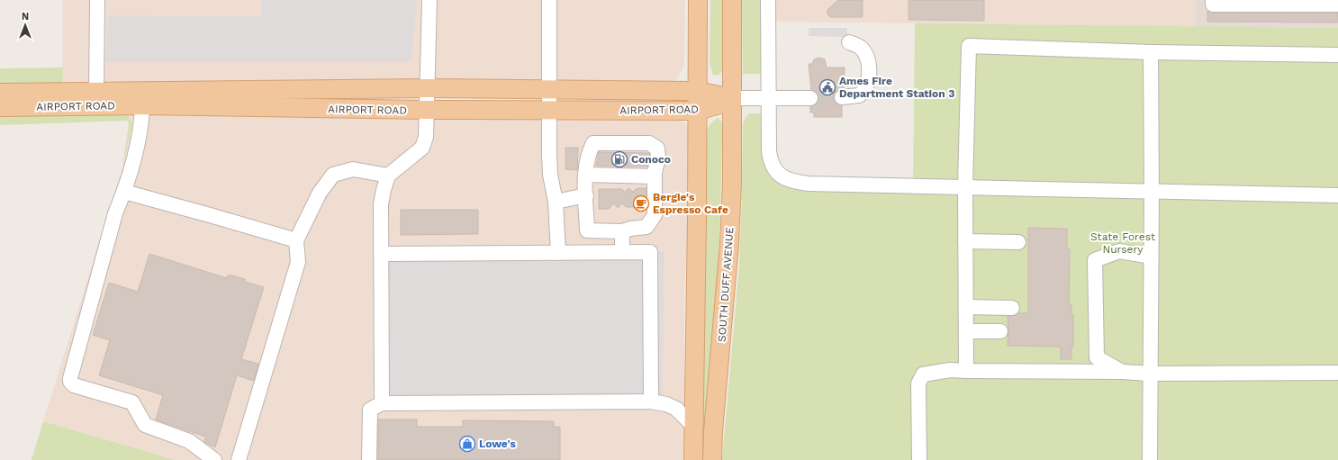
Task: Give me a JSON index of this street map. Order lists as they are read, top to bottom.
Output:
{
  "streets": {
    "main road": ["AIRPORT ROAD", "SOUTH DUFF AVENUE"]
  },
  "crossings": [
    ["AIRPORT ROAD", "SOUTH DUFF AVENUE"]
  ],
  "parks": ["State Forest Nursery"],
  "places": {
    "public building": ["Ames Fire Department Station 3"],
    "fuel station": ["Conoco"],
    "cafe": ["Bergie's Espresso Cafe"],
    "shop": ["Lowe's"]
  },
  "north": "top"
}
